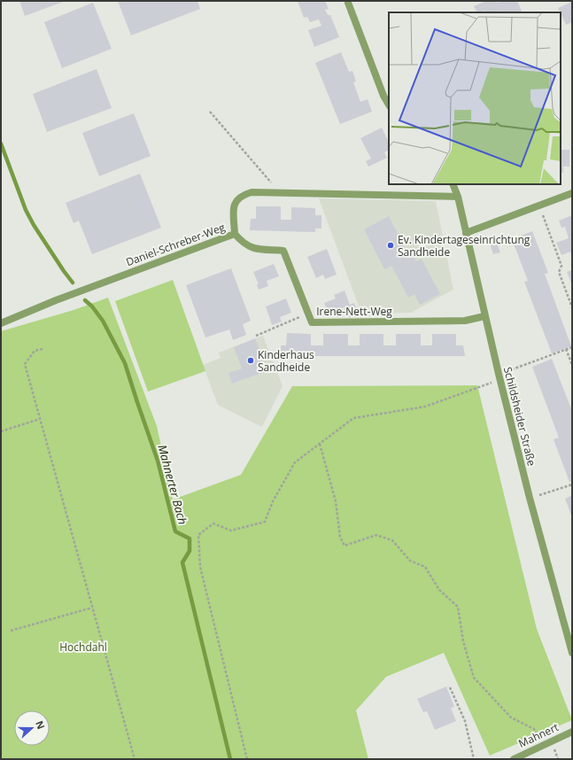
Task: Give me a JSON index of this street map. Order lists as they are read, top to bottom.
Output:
{
  "streets": {
    "street": [
      "Daniel-Schreber-Weg",
      "Irene-Nett-Weg",
      "Schildsheider Straße",
      "Mahnert"
    ]
  },
  "crossings": [
    ["Daniel-Schreber-Weg", "Irene-Nett-Weg"],
    ["Daniel-Schreber-Weg", "Schildsheider Straße"],
    ["Irene-Nett-Weg", "Schildsheider Straße"]
  ],
  "water": ["Mahnerter Bach"],
  "parks": ["Hochdahl"],
  "places": ["Ev. Kindertageseinrichtung Sandheide", "Kinderhaus Sandheide"],
  "north": "right"
}
